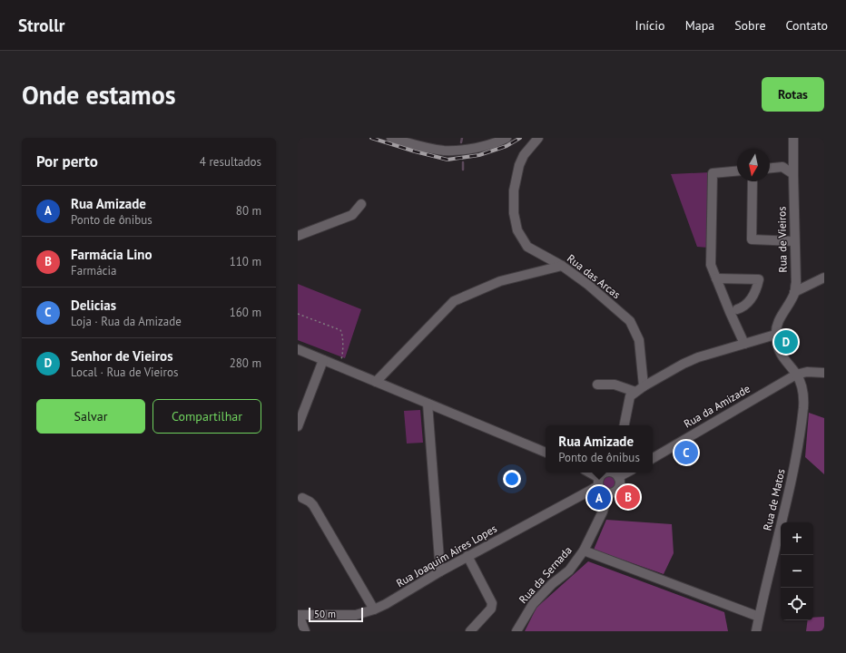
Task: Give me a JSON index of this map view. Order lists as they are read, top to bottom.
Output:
{
  "streets": {
    "street": [
      "Rua de Vieiros",
      "Rua das Arcas",
      "Rua da Amizade",
      "Rua de Matos",
      "Rua Joaquim Aires Lopes",
      "Rua da Sernada"
    ]
  },
  "crossings": [
    ["Rua da Amizade", "Rua de Matos"]
  ],
  "scale_bar": "50 m",
  "north": "bottom",
  "page": {
    "header": "Strollr",
    "nav": [
      "Início",
      "Mapa",
      "Sobre",
      "Contato"
    ],
    "buttons": [
      "Rotas",
      ["Salvar", "Compartilhar"]
    ],
    "title": "Onde estamos",
    "heading": ["Por perto", "4 resultados"],
    "list": [
      {
        "mark": "A",
        "name": "Rua Amizade",
        "note": "Ponto de ônibus",
        "value": "80 m"
      },
      {
        "mark": "B",
        "name": "Farmácia Lino",
        "note": "Farmácia",
        "value": "110 m"
      },
      {
        "mark": "C",
        "name": "Delicias",
        "note": "Loja · Rua da Amizade",
        "value": "160 m"
      },
      {
        "mark": "D",
        "name": "Senhor de Vieiros",
        "note": "Local · Rua de Vieiros",
        "value": "280 m"
      }
    ],
    "pins": [
      "D",
      "C",
      "B",
      "A"
    ],
    "popup": ["Rua Amizade", "Ponto de ônibus"],
    "map_buttons": ["+", "−"],
    "scale": "50 m"
  }
}
